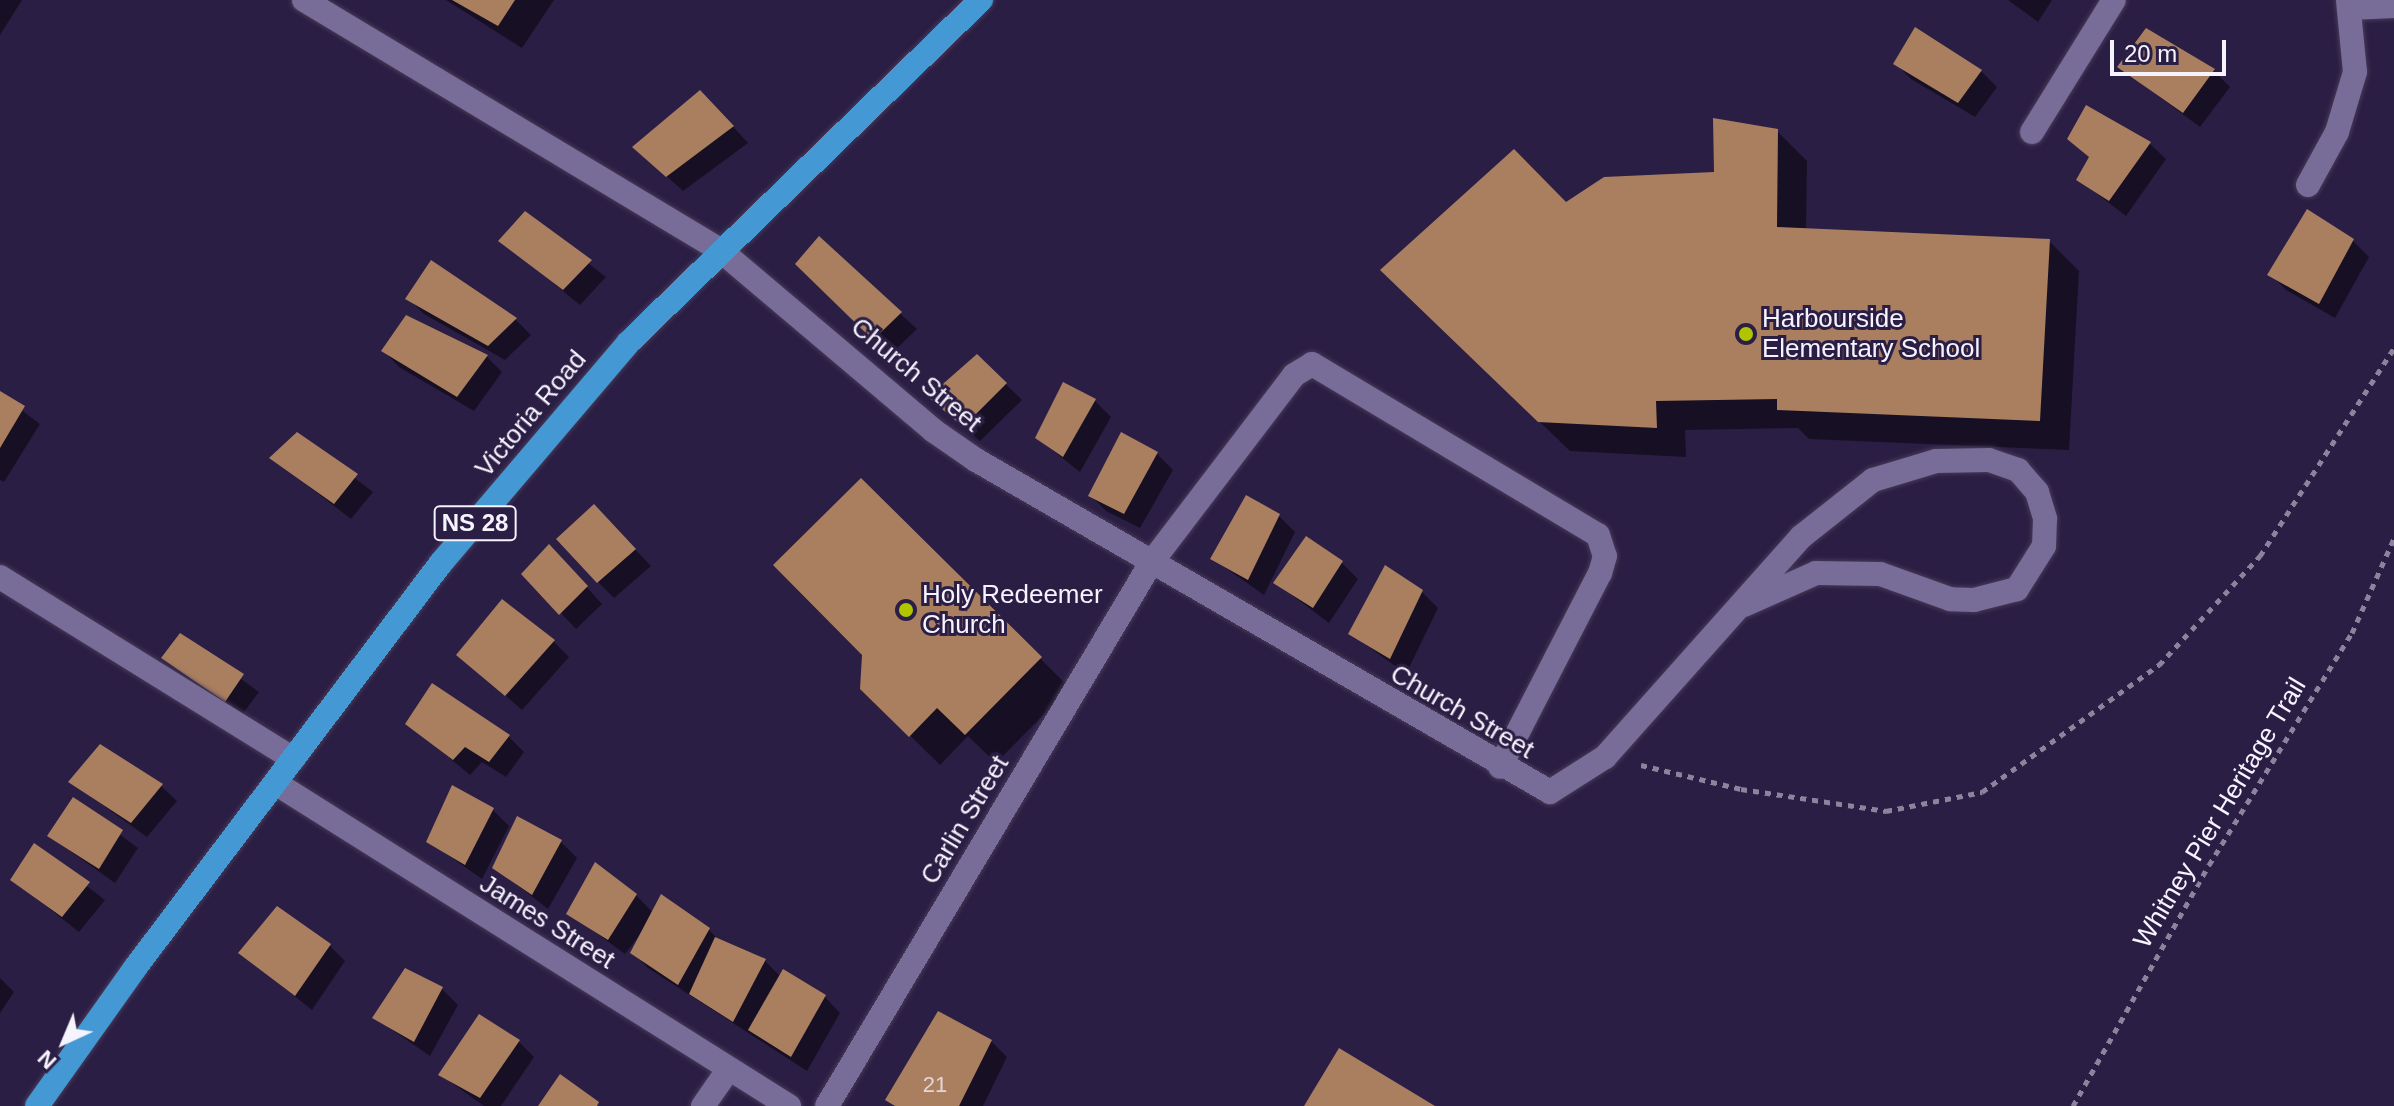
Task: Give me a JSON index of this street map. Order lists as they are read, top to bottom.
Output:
{
  "streets": {
    "main road": ["Victoria Road", "NS 28"],
    "street": ["Church Street", "Carlin Street", "James Street"],
    "path": ["Whitney Pier Heritage Trail"]
  },
  "crossings": [
    ["Church Street", "Victoria Road"],
    ["Church Street", "Carlin Street"],
    ["Victoria Road", "James Street"]
  ],
  "places": ["Harbourside Elementary School", "Holy Redeemer Church"],
  "house_numbers": ["21"],
  "scale_bar": "20 m",
  "north": "bottom left"
}
